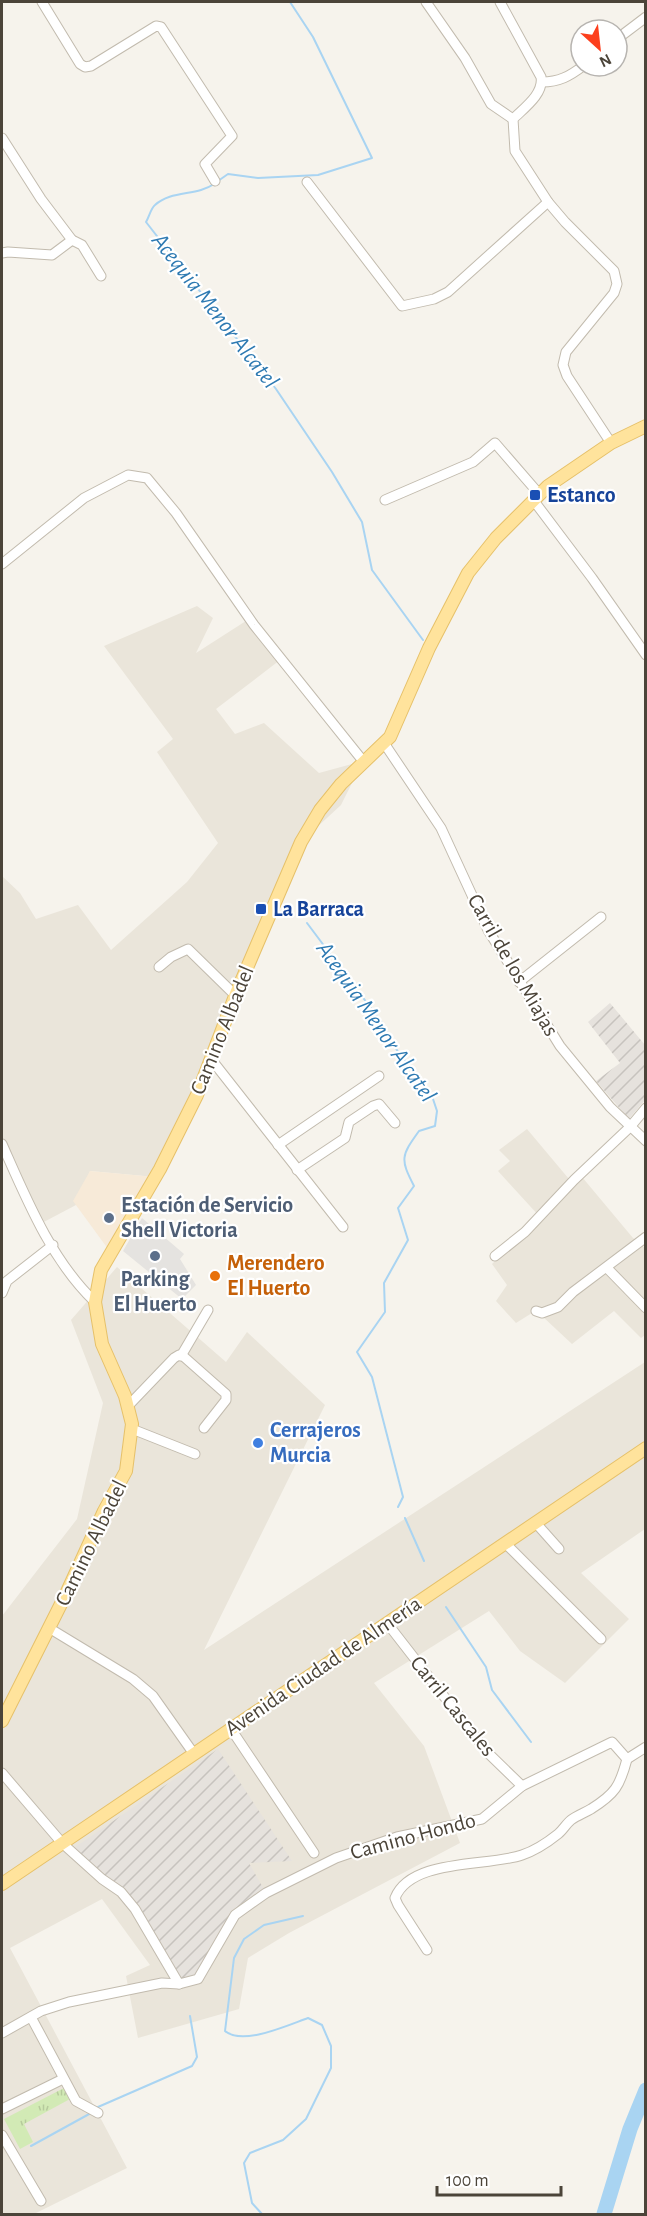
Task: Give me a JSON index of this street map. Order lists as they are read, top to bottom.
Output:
{
  "streets": {
    "main road": ["Camino Albadel", "Avenida Ciudad de Almería"],
    "street": ["Carril de los Miajas", "Carril Cascales", "Camino Hondo"]
  },
  "crossings": [
    ["Carril de los Miajas", "Camino Albadel"],
    ["Avenida Ciudad de Almería", "Carril Cascales"],
    ["Carril Cascales", "Camino Hondo"]
  ],
  "water": ["Acequia Menor Alcatel"],
  "places": {
    "transit": ["Estanco", "La Barraca"],
    "other": [
      "Estación de Servicio Shell Victoria",
      "Parking El Huerto",
      "Merendero El Huerto",
      "Cerrajeros Murcia"
    ]
  },
  "scale_bar": "100 m",
  "north": "bottom right"
}
